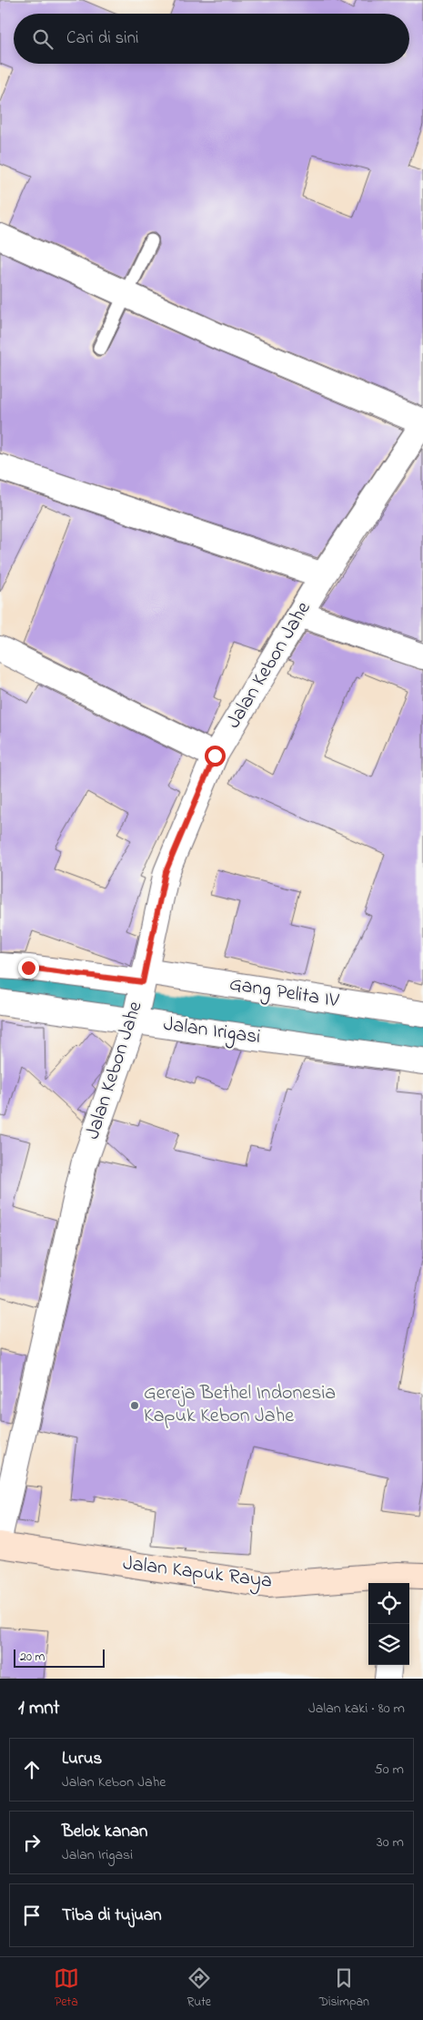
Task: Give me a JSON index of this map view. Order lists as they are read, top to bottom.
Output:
{
  "streets": {
    "main road": ["Jalan Kapuk Raya"],
    "street": ["Jalan Kebon Jahe", "Gang Pelita IV", "Jalan Irigasi"]
  },
  "crossings": [
    ["Jalan Kebon Jahe", "Gang Pelita IV"],
    ["Jalan Kebon Jahe", "Jalan Irigasi"]
  ],
  "places": ["Gereja Bethel Indonesia Kapuk Kebon Jahe"],
  "scale_bar": "20 m",
  "page": {
    "search": "Cari di sini",
    "scale": "20 m",
    "heading": ["1 mnt", "Jalan kaki · 80 m"],
    "list": [
      ["Lurus", "Jalan Kebon Jahe", "50 m"],
      ["Belok kanan", "Jalan Irigasi", "30 m"],
      "Tiba di tujuan"
    ],
    "nav": ["Peta", "Rute", "Disimpan"]
  }
}
